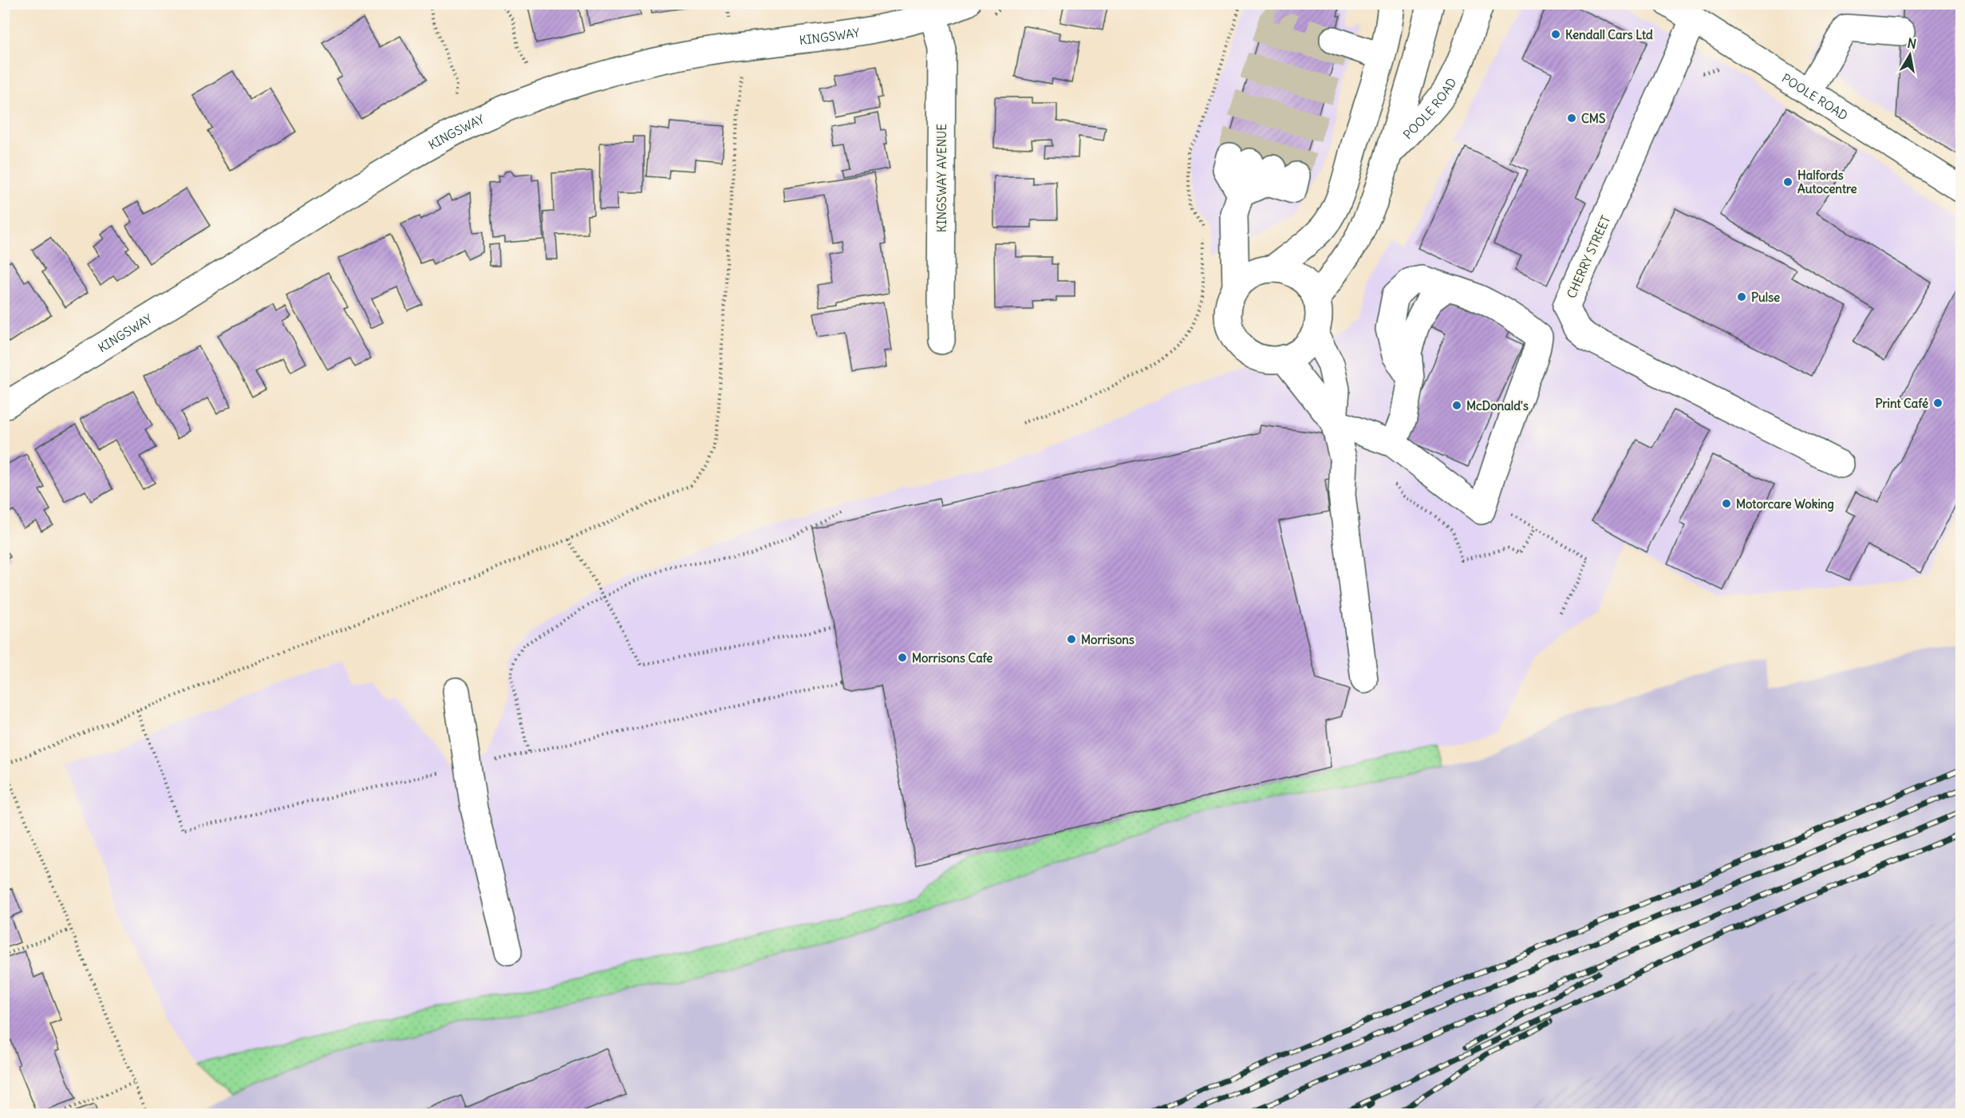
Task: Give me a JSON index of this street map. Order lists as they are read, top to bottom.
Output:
{
  "streets": {
    "street": [
      "KINGSWAY",
      "POOLE ROAD",
      "KINGSWAY AVENUE",
      "CHERRY STREET"
    ]
  },
  "crossings": [
    ["KINGSWAY", "KINGSWAY AVENUE"],
    ["POOLE ROAD", "CHERRY STREET"]
  ],
  "places": [
    "Kendall Cars Ltd",
    "CMS",
    "Halfords Autocentre",
    "Pulse",
    "Print Café",
    "McDonald's",
    "Motorcare Woking",
    "Morrisons",
    "Morrisons Cafe"
  ],
  "north": "top"
}
